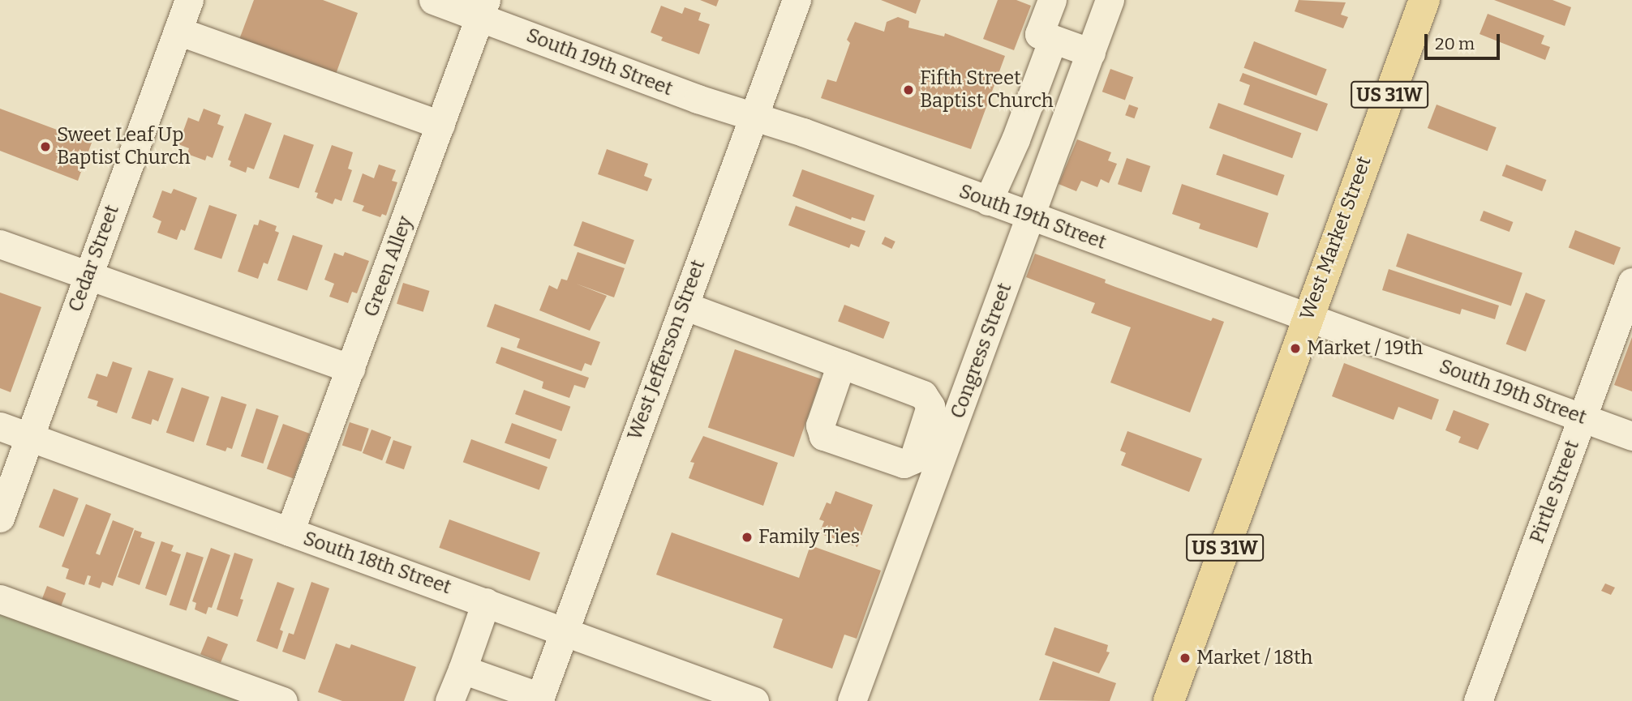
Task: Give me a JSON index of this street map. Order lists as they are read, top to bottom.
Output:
{
  "streets": {
    "main road": ["US 31W", "West Market Street"],
    "street": [
      "South 19th Street",
      "Cedar Street",
      "Green Alley",
      "West Jefferson Street",
      "Congress Street",
      "Pirtle Street",
      "South 18th Street"
    ]
  },
  "crossings": [
    ["South 19th Street", "West Market Street"],
    ["South 19th Street", "Green Alley"],
    ["South 19th Street", "West Jefferson Street"],
    ["South 19th Street", "Congress Street"],
    ["South 19th Street", "Pirtle Street"],
    ["Cedar Street", "South 18th Street"],
    ["Green Alley", "South 18th Street"],
    ["West Jefferson Street", "South 18th Street"]
  ],
  "places": [
    "Fifth Street Baptist Church",
    "Sweet Leaf Up Baptist Church",
    "Market / 19th",
    "Family Ties",
    "Market / 18th"
  ],
  "scale_bar": "20 m"
}
